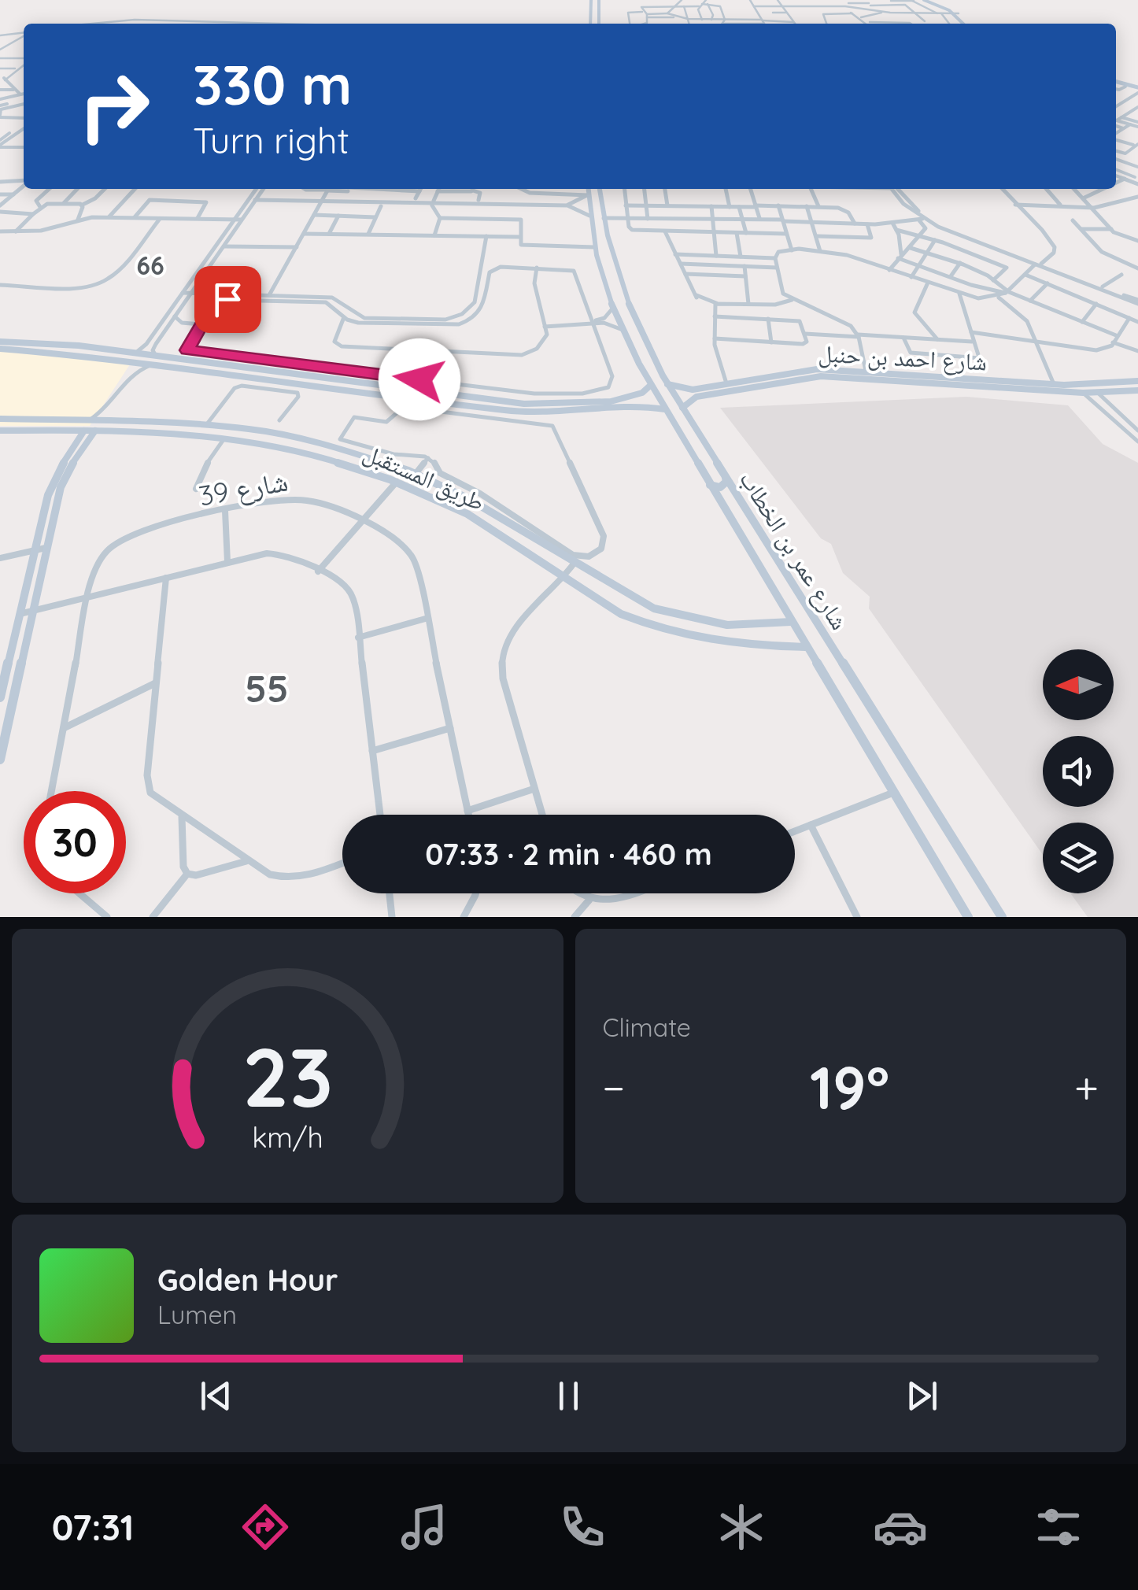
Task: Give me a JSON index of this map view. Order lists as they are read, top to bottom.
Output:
{
  "streets": {
    "street": [
      "شارع احمد بن حنبل",
      "طريق المستقبل",
      "شارع 39",
      "شارع عمر بن الخطاب"
    ]
  },
  "crossings": [
    ["شارع احمد بن حنبل", "شارع عمر بن الخطاب"],
    ["طريق المستقبل", "شارع عمر بن الخطاب"]
  ],
  "districts": ["66", "55"],
  "north": "left",
  "page": {
    "turn": ["330 m", "Turn right"],
    "limit": "30",
    "trip": "07:33 · 2 min · 460 m",
    "tile": "Climate",
    "heat": ["−", "19°", "+"],
    "song": ["Golden Hour", "Lumen"],
    "tabs": "07:31",
    "gauge": ["23", "km/h"]
  }
}
